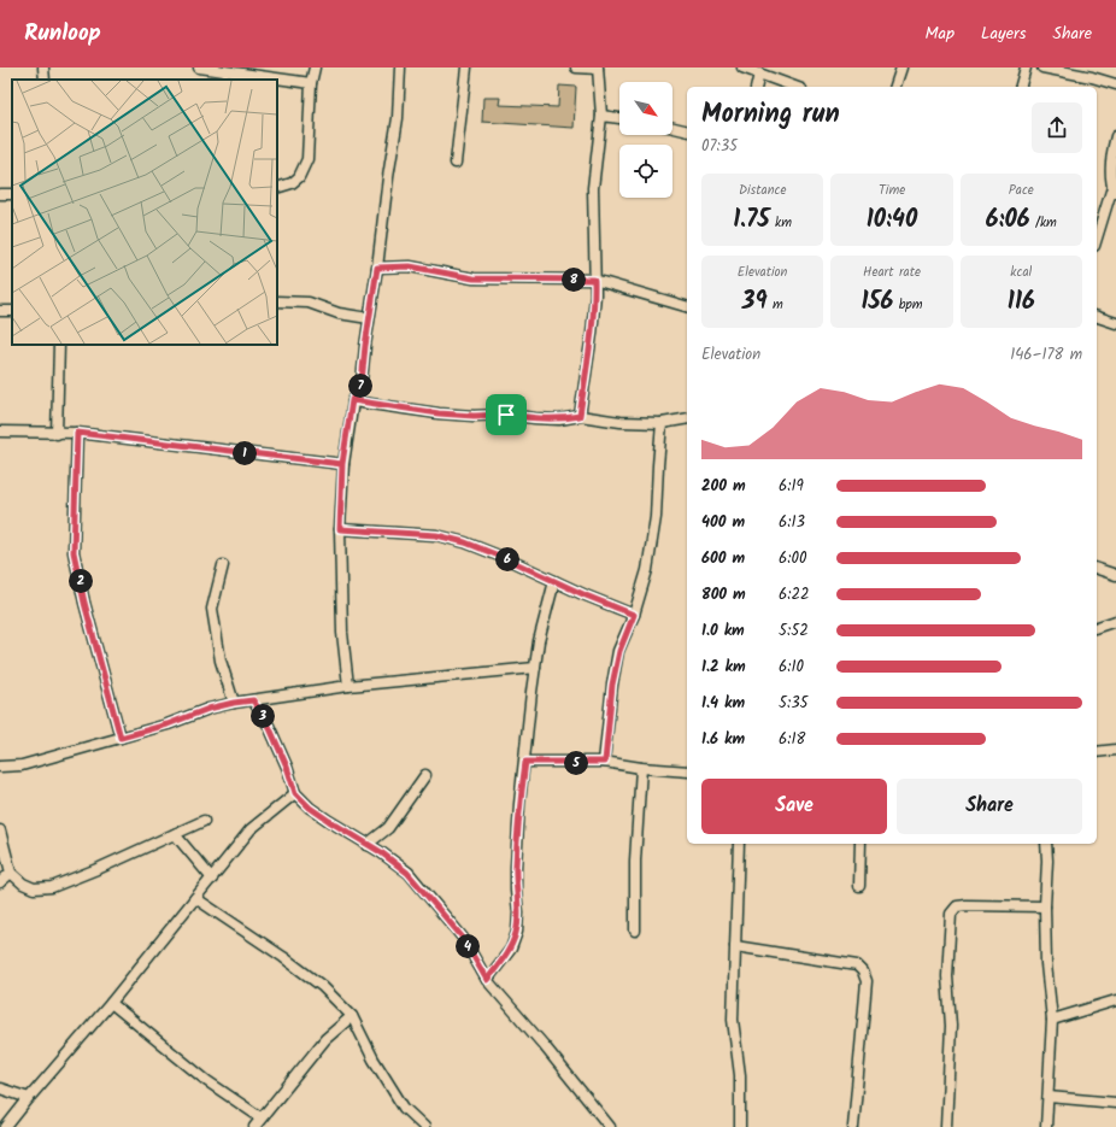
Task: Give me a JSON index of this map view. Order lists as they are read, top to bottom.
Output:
{
  "north": "bottom right",
  "page": {
    "header": "Runloop",
    "nav": ["Map", "Layers", "Share"],
    "heading": ["Morning run", "07:35"],
    "stats": [
      ["Distance", "1.75 km"],
      ["Time", "10:40"],
      ["Pace", "6:06 /km"],
      ["Elevation", "39 m"],
      ["Heart rate", "156 bpm"],
      ["kcal", "116"]
    ],
    "pins": [
      "8",
      "7",
      "1",
      "6",
      "2",
      "3",
      "5",
      "4"
    ],
    "chart": ["Elevation", "146–178 m"],
    "list": [
      {
        "name": "200 m",
        "note": "6:19"
      },
      {
        "name": "400 m",
        "note": "6:13"
      },
      {
        "name": "600 m",
        "note": "6:00"
      },
      {
        "name": "800 m",
        "note": "6:22"
      },
      {
        "name": "1.0 km",
        "note": "5:52"
      },
      {
        "name": "1.2 km",
        "note": "6:10"
      },
      {
        "name": "1.4 km",
        "note": "5:35"
      },
      {
        "name": "1.6 km",
        "note": "6:18"
      }
    ],
    "buttons": ["Save", "Share"]
  }
}
